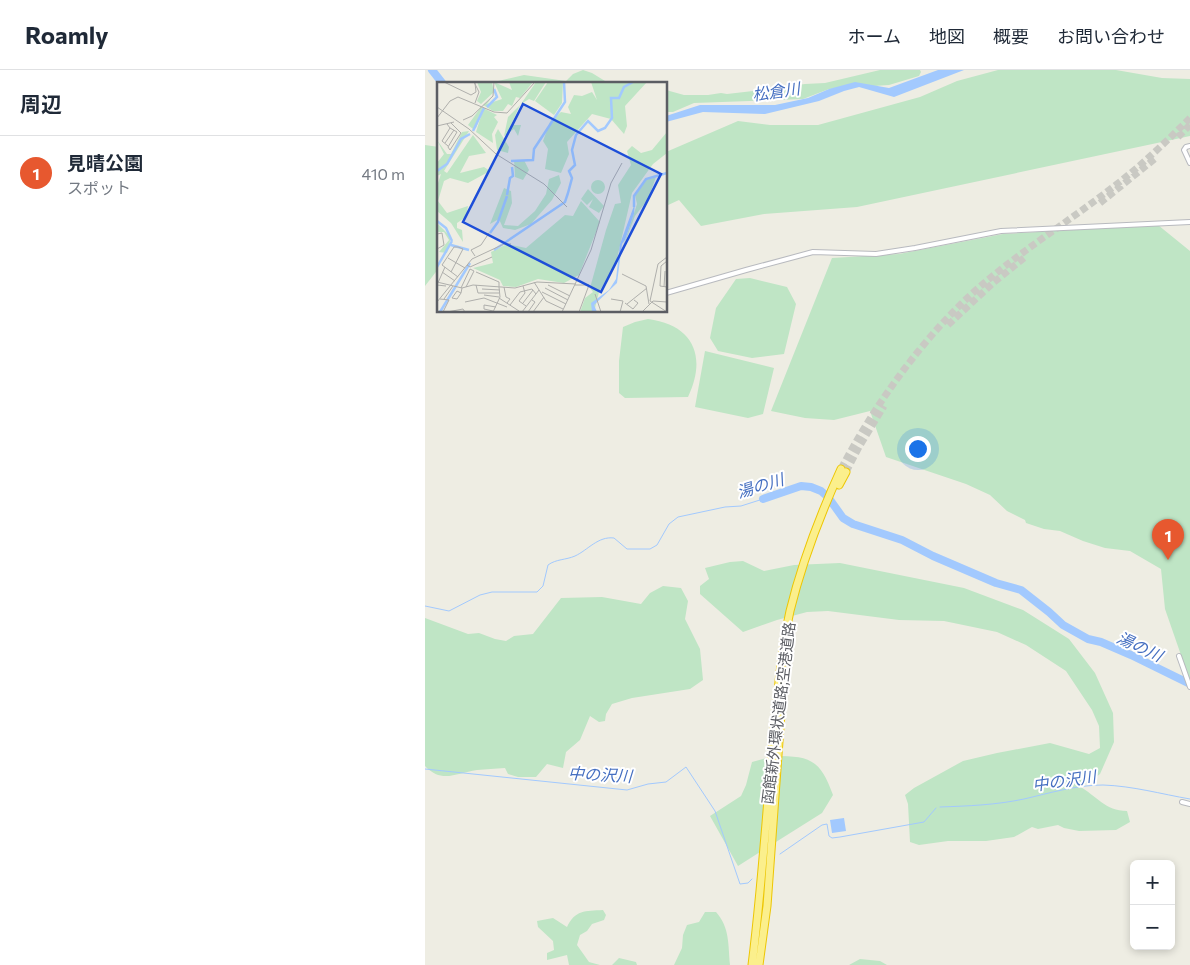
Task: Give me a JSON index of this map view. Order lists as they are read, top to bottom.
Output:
{
  "streets": {
    "highway": ["函館新外環状道路;空港道路"]
  },
  "water": ["松倉川", "湯の川", "中の沢川"],
  "page": {
    "header": "Roamly",
    "nav": [
      "ホーム",
      "地図",
      "概要",
      "お問い合わせ"
    ],
    "heading": "周辺",
    "list": [
      {
        "mark": "1",
        "name": "見晴公園",
        "note": "スポット",
        "value": "410 m"
      }
    ],
    "pins": "1",
    "map_buttons": ["+", "−"]
  }
}
